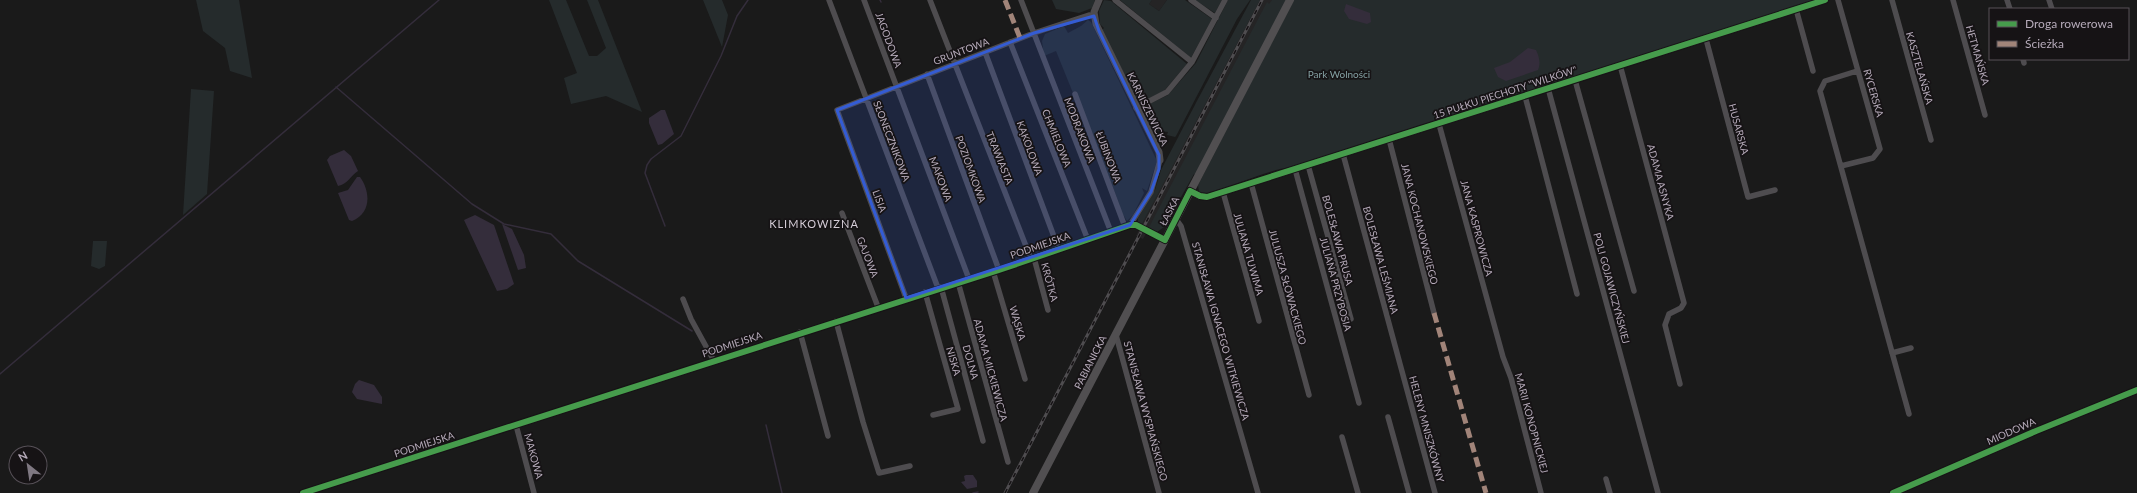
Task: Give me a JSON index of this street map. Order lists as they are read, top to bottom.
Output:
{
  "streets": {
    "main road": ["ŁASKA", "PABIANICKA"],
    "street": [
      "JAGODOWA",
      "GRUNTOWA",
      "HETMAŃSKA",
      "KASZTELAŃSKA",
      "15 PUŁKU PIECHOTY \"WILKÓW\"",
      "RYCERSKA",
      "KARNISZEWICKA",
      "HUSARSKA",
      "MODRAKOWA",
      "CHMIELOWA",
      "SŁONECZNIKOWA",
      "KĄKOLOWA",
      "ŁUBINOWA",
      "TRAWIASTA",
      "POZIOMKOWA",
      "MAKOWA",
      "ADAMA ASNYKA",
      "LISIA",
      "JANA KOCHANOWSKIEGO",
      "JANA KASPROWICZA",
      "BOLESŁAWA PRUSA",
      "PODMIEJSKA",
      "JULIANA TUWIMA",
      "GAJOWA",
      "BOLESŁAWA LEŚMIANA",
      "KRÓTKA",
      "JULIANA PRZYBOSIA",
      "JULIUSZA SŁOWACKIEGO",
      "POLI GOJAWICZYŃSKIEJ",
      "WĄSKA",
      "STANISŁAWA IGNACEGO WITKIEWICZA",
      "NISKA",
      "DOLNA",
      "ADAMA MICKIEWICZA",
      "STANISŁAWA WYSPIAŃSKIEGO",
      "MARII KONOPNICKIEJ",
      "HELENY MNISZKÓWNY",
      "MIODOWA"
    ]
  },
  "crossings": [
    ["JAGODOWA", "GRUNTOWA"],
    ["JAGODOWA", "MAKOWA"],
    ["GRUNTOWA", "KARNISZEWICKA"],
    ["GRUNTOWA", "MODRAKOWA"],
    ["GRUNTOWA", "CHMIELOWA"],
    ["GRUNTOWA", "SŁONECZNIKOWA"],
    ["GRUNTOWA", "KĄKOLOWA"],
    ["GRUNTOWA", "TRAWIASTA"],
    ["GRUNTOWA", "POZIOMKOWA"],
    ["GRUNTOWA", "MAKOWA"],
    ["GRUNTOWA", "LISIA"],
    ["15 PUŁKU PIECHOTY \"WILKÓW\"", "HUSARSKA"],
    ["15 PUŁKU PIECHOTY \"WILKÓW\"", "ADAMA ASNYKA"],
    ["15 PUŁKU PIECHOTY \"WILKÓW\"", "ŁASKA"],
    ["15 PUŁKU PIECHOTY \"WILKÓW\"", "JANA KOCHANOWSKIEGO"],
    ["15 PUŁKU PIECHOTY \"WILKÓW\"", "JANA KASPROWICZA"],
    ["15 PUŁKU PIECHOTY \"WILKÓW\"", "BOLESŁAWA PRUSA"],
    ["15 PUŁKU PIECHOTY \"WILKÓW\"", "JULIANA TUWIMA"],
    ["15 PUŁKU PIECHOTY \"WILKÓW\"", "BOLESŁAWA LEŚMIANA"],
    ["15 PUŁKU PIECHOTY \"WILKÓW\"", "JULIANA PRZYBOSIA"],
    ["15 PUŁKU PIECHOTY \"WILKÓW\"", "JULIUSZA SŁOWACKIEGO"],
    ["15 PUŁKU PIECHOTY \"WILKÓW\"", "POLI GOJAWICZYŃSKIEJ"],
    ["KARNISZEWICKA", "ŁUBINOWA"],
    ["KARNISZEWICKA", "PODMIEJSKA"],
    ["MODRAKOWA", "PODMIEJSKA"],
    ["CHMIELOWA", "PODMIEJSKA"],
    ["SŁONECZNIKOWA", "PODMIEJSKA"],
    ["SŁONECZNIKOWA", "DOLNA"],
    ["KĄKOLOWA", "PODMIEJSKA"],
    ["ŁUBINOWA", "PODMIEJSKA"],
    ["TRAWIASTA", "PODMIEJSKA"],
    ["TRAWIASTA", "KRÓTKA"],
    ["POZIOMKOWA", "PODMIEJSKA"],
    ["POZIOMKOWA", "WĄSKA"],
    ["MAKOWA", "PODMIEJSKA"],
    ["LISIA", "PODMIEJSKA"],
    ["ŁASKA", "STANISŁAWA IGNACEGO WITKIEWICZA"],
    ["ŁASKA", "PABIANICKA"],
    ["JANA KASPROWICZA", "MARII KONOPNICKIEJ"],
    ["PODMIEJSKA", "GAJOWA"],
    ["PODMIEJSKA", "KRÓTKA"],
    ["PODMIEJSKA", "WĄSKA"],
    ["PODMIEJSKA", "NISKA"],
    ["PODMIEJSKA", "DOLNA"],
    ["PODMIEJSKA", "ADAMA MICKIEWICZA"],
    ["BOLESŁAWA LEŚMIANA", "HELENY MNISZKÓWNY"],
    ["PABIANICKA", "STANISŁAWA WYSPIAŃSKIEGO"]
  ],
  "districts": ["KLIMKOWIZNA"],
  "parks": ["Park Wolności"],
  "legend": ["Droga rowerowa", "Ścieżka"],
  "north": "top left"
}
